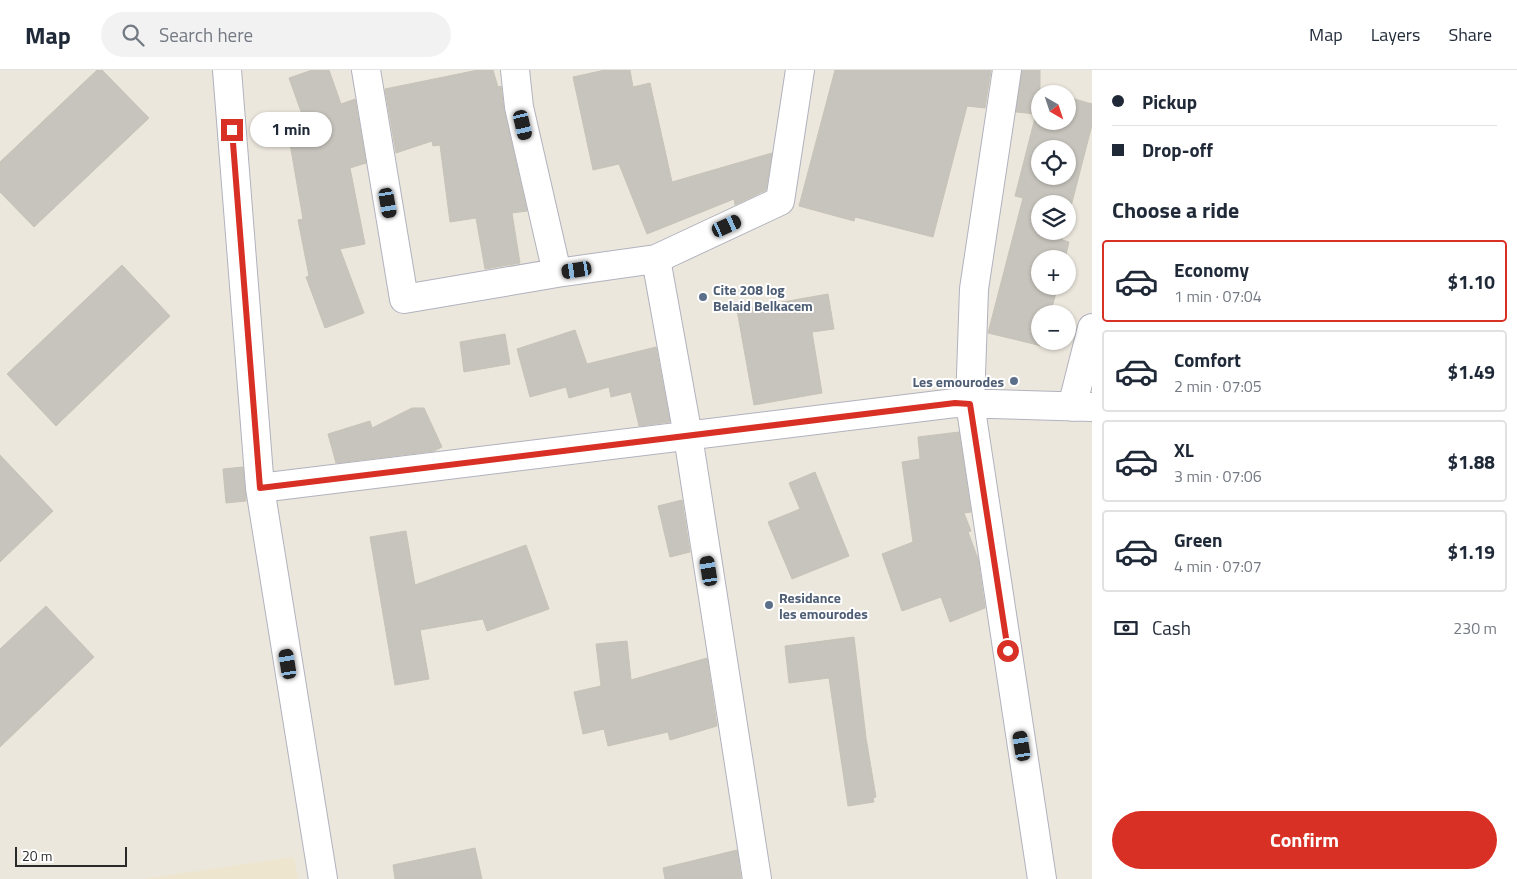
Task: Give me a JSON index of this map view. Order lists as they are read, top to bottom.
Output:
{
  "places": ["Cite 208 log Belaid Belkacem", "Les emourodes", "Residance les emourodes"],
  "scale_bar": "20 m",
  "north": "bottom right",
  "page": {
    "header": "Map",
    "search": "Search here",
    "nav": ["Map", "Layers", "Share"],
    "banner": ["Pickup", "Drop-off"],
    "map_buttons": ["+", "−"],
    "bubble": "1 min",
    "heading": "Choose a ride",
    "list": [
      {
        "name": "Economy",
        "note": "1 min · 07:04",
        "value": "$1.10"
      },
      {
        "name": "Comfort",
        "note": "2 min · 07:05",
        "value": "$1.49"
      },
      {
        "name": "XL",
        "note": "3 min · 07:06",
        "value": "$1.88"
      },
      {
        "name": "Green",
        "note": "4 min · 07:07",
        "value": "$1.19"
      }
    ],
    "pay": ["Cash", "230 m"],
    "buttons": "Confirm",
    "scale": "20 m"
  }
}
